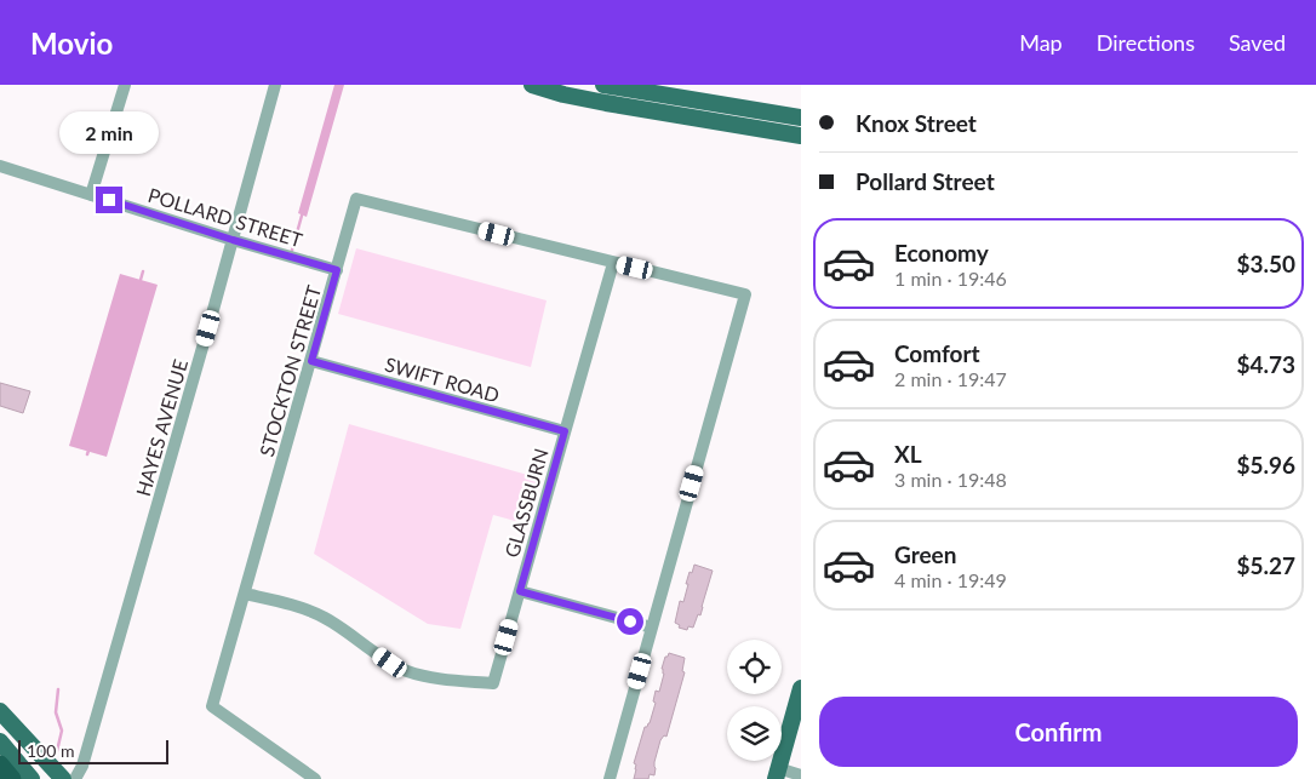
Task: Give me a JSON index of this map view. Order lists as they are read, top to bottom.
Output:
{
  "streets": {
    "street": [
      "POLLARD STREET",
      "STOCKTON STREET",
      "SWIFT ROAD",
      "HAYES AVENUE",
      "GLASSBURN"
    ]
  },
  "crossings": [
    ["POLLARD STREET", "STOCKTON STREET"],
    ["POLLARD STREET", "HAYES AVENUE"],
    ["STOCKTON STREET", "SWIFT ROAD"],
    ["STOCKTON STREET", "GLASSBURN"],
    ["SWIFT ROAD", "GLASSBURN"]
  ],
  "scale_bar": "100 m",
  "page": {
    "header": "Movio",
    "nav": ["Map", "Directions", "Saved"],
    "banner": ["Knox Street", "Pollard Street"],
    "bubble": "2 min",
    "list": [
      {
        "name": "Economy",
        "note": "1 min · 19:46",
        "value": "$3.50"
      },
      {
        "name": "Comfort",
        "note": "2 min · 19:47",
        "value": "$4.73"
      },
      {
        "name": "XL",
        "note": "3 min · 19:48",
        "value": "$5.96"
      },
      {
        "name": "Green",
        "note": "4 min · 19:49",
        "value": "$5.27"
      }
    ],
    "buttons": "Confirm",
    "scale": "100 m"
  }
}
